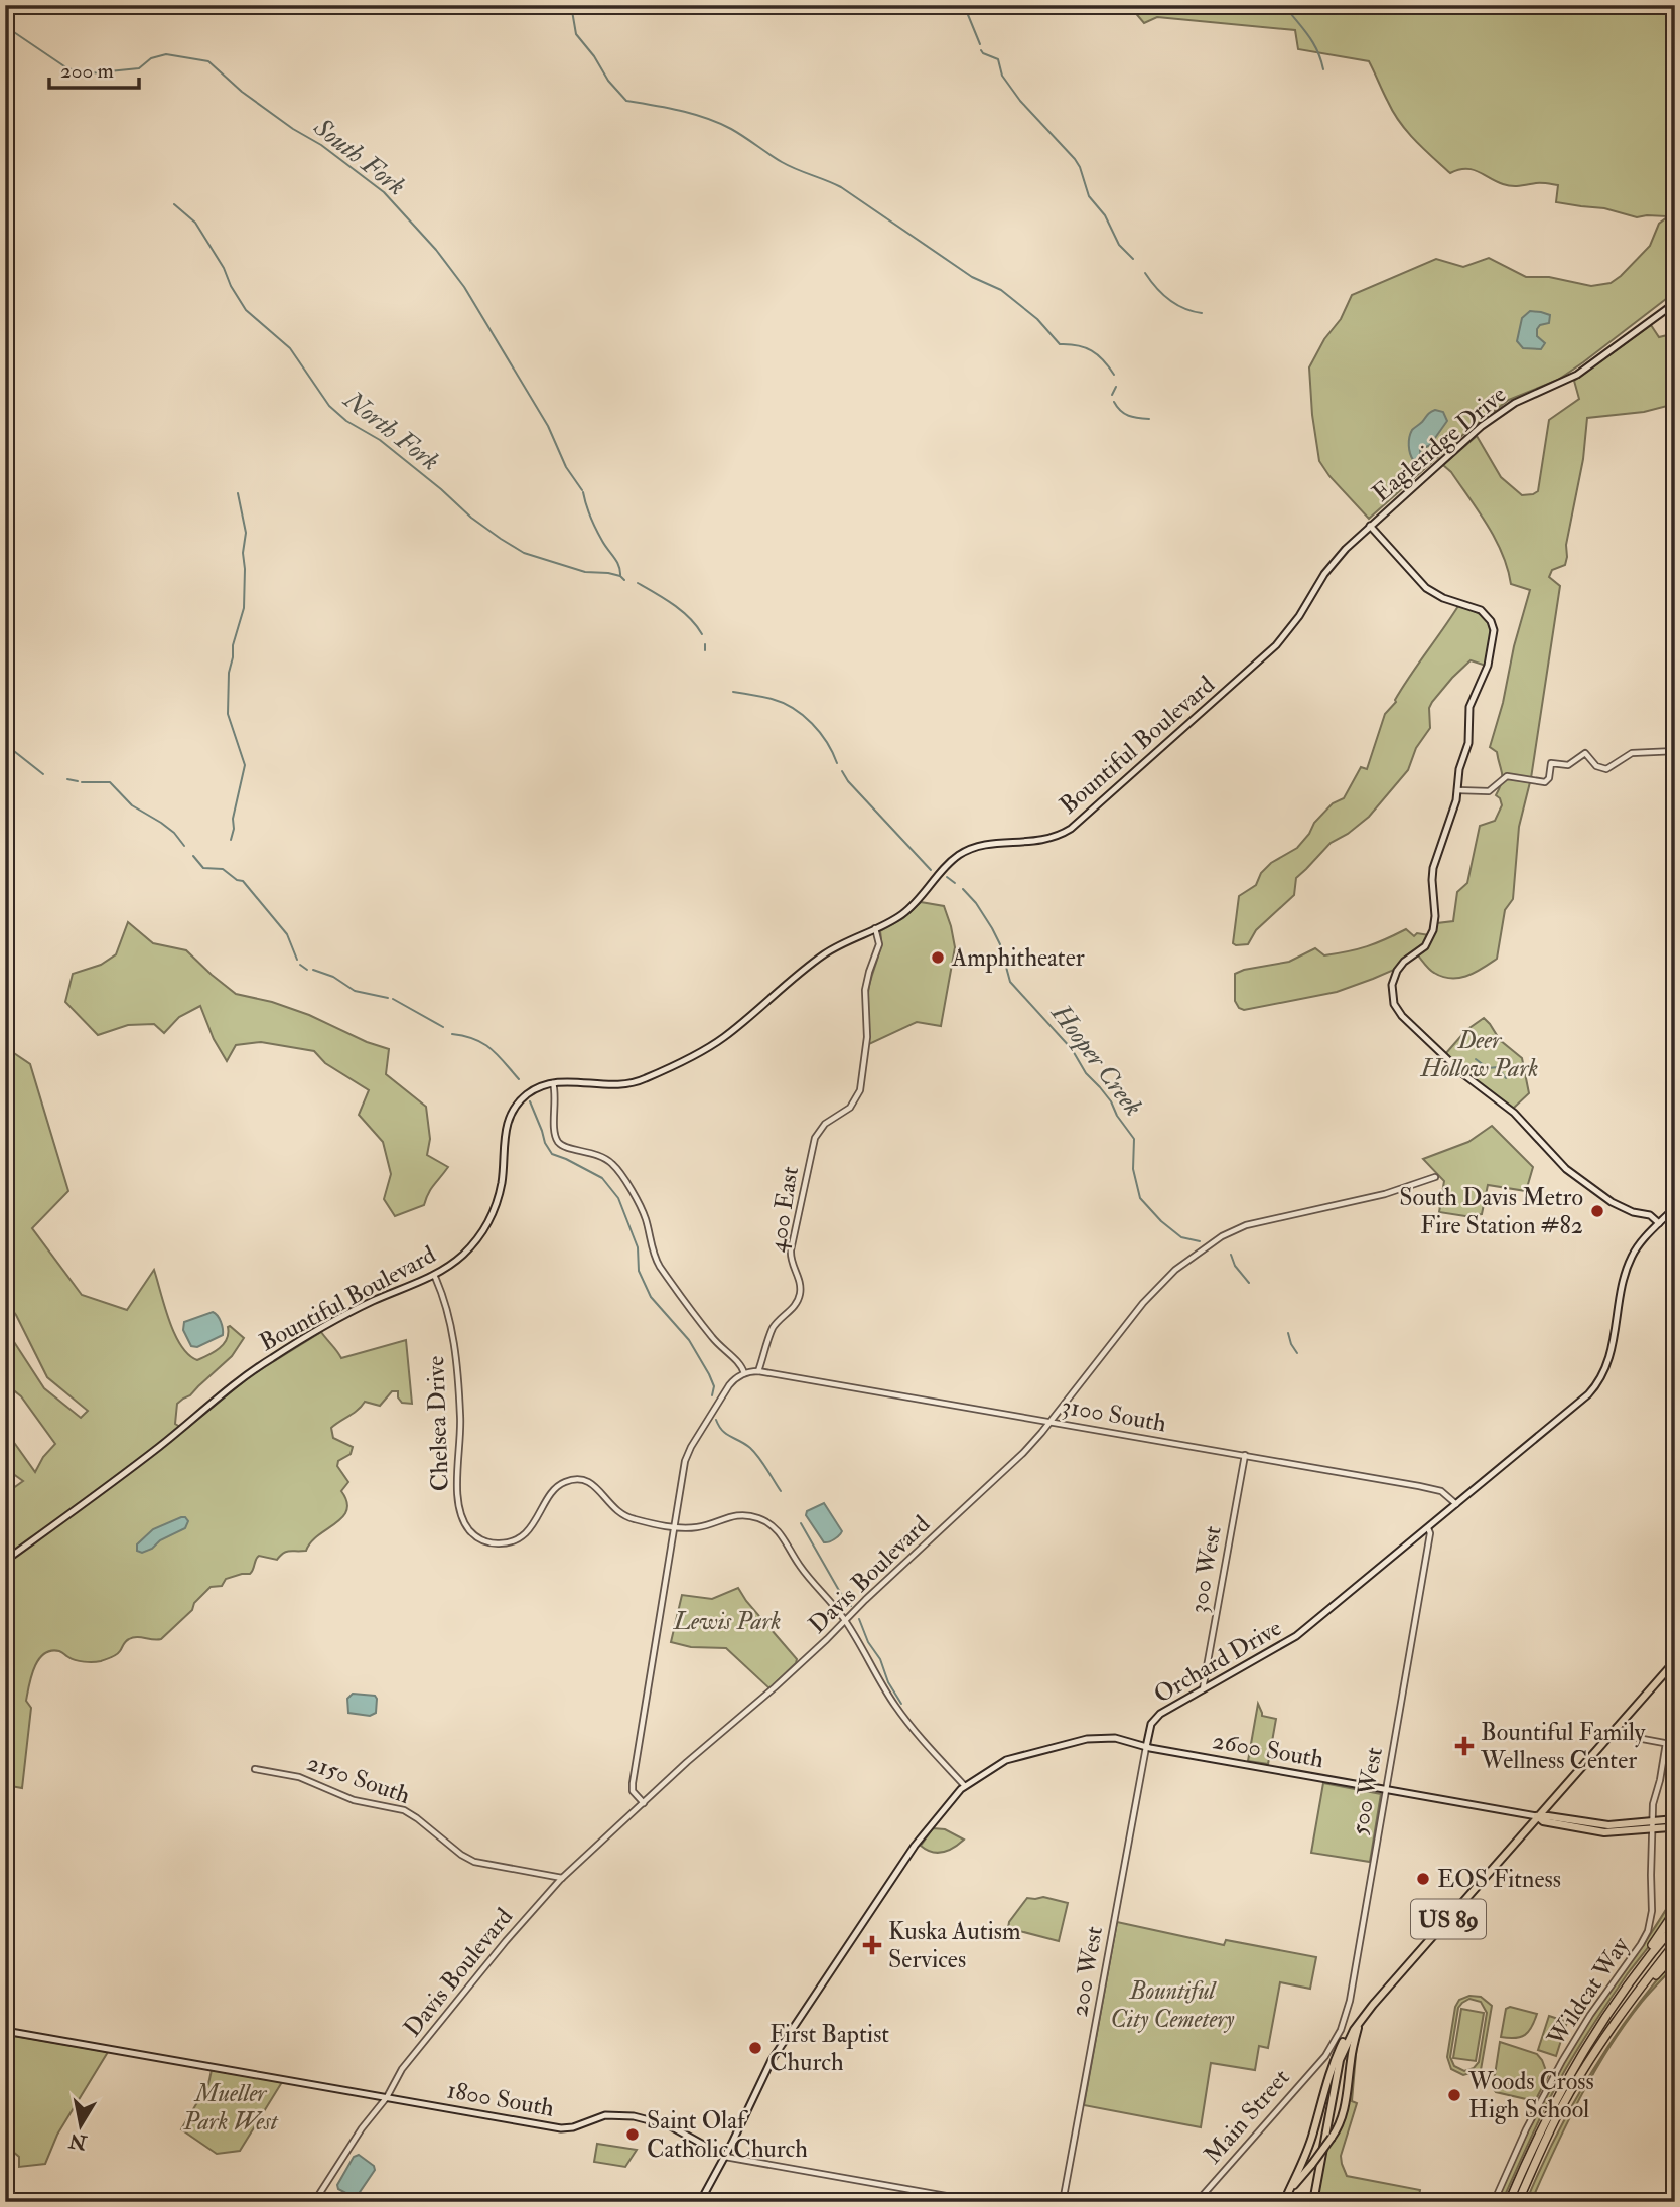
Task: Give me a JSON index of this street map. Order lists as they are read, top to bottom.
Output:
{
  "streets": {
    "main road": [
      "Eagleridge Drive",
      "Bountiful Boulevard",
      "Orchard Drive",
      "2600 South",
      "US 89",
      "1800 South"
    ],
    "street": [
      "400 East",
      "3100 South",
      "Chelsea Drive",
      "300 West",
      "Davis Boulevard",
      "2150 South",
      "500 West",
      "200 West",
      "Wildcat Way",
      "Main Street"
    ]
  },
  "crossings": [
    ["Eagleridge Drive", "Bountiful Boulevard"],
    ["Bountiful Boulevard", "400 East"],
    ["Bountiful Boulevard", "Chelsea Drive"],
    ["400 East", "3100 South"],
    ["3100 South", "300 West"],
    ["3100 South", "Davis Boulevard"],
    ["3100 South", "Orchard Drive"],
    ["Chelsea Drive", "Davis Boulevard"],
    ["300 West", "Orchard Drive"],
    ["Davis Boulevard", "2150 South"],
    ["Davis Boulevard", "1800 South"],
    ["Orchard Drive", "2600 South"],
    ["Orchard Drive", "500 West"],
    ["Orchard Drive", "200 West"],
    ["2600 South", "500 West"],
    ["2600 South", "US 89"],
    ["2600 South", "200 West"],
    ["2600 South", "Wildcat Way"],
    ["500 West", "Main Street"]
  ],
  "water": ["South Fork", "North Fork", "Hooper Creek"],
  "parks": [
    "Deer Hollow Park",
    "Lewis Park",
    "Bountiful City Cemetery",
    "Mueller Park West"
  ],
  "places": {
    "other": [
      "Amphitheater",
      "South Davis Metro Fire Station #82",
      "EOS Fitness",
      "First Baptist Church",
      "Woods Cross High School",
      "Saint Olaf Catholic Church"
    ],
    "health": ["Bountiful Family Wellness Center", "Kuska Autism Services"]
  },
  "scale_bar": "200 m",
  "north": "bottom"
}
